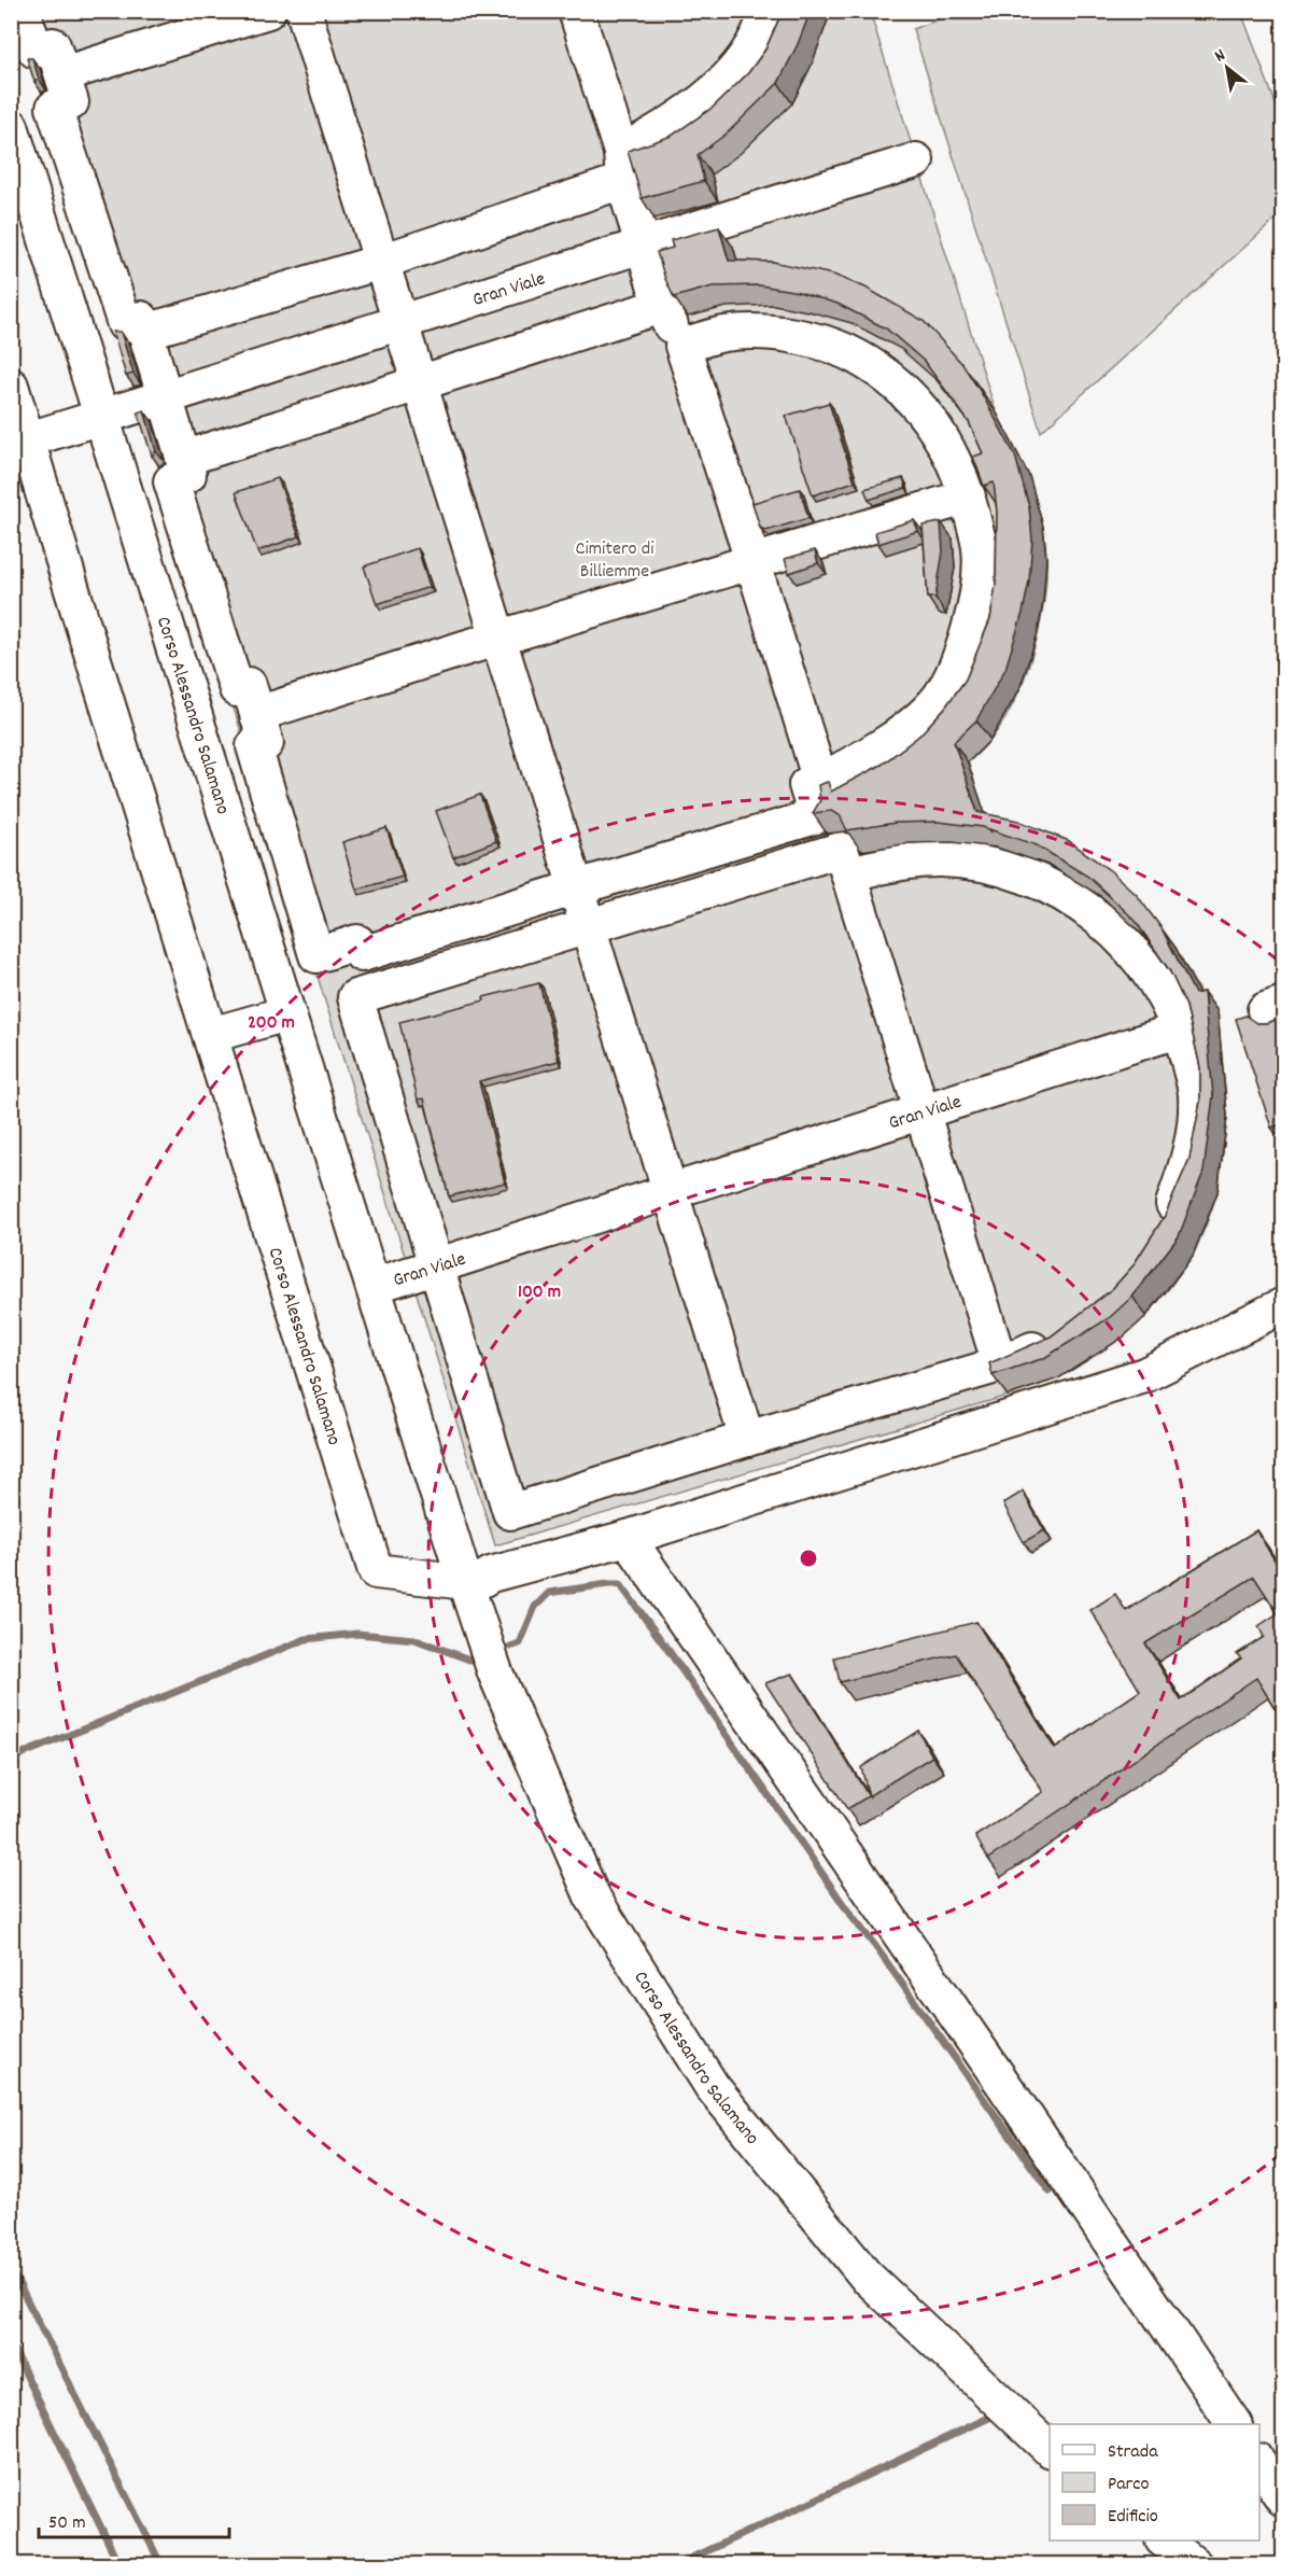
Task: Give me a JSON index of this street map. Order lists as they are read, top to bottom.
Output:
{
  "streets": {
    "street": ["Gran Viale", "Corso Alessandro Salamano"]
  },
  "crossings": [
    ["Gran Viale", "Corso Alessandro Salamano"]
  ],
  "parks": ["Cimitero di Billiemme"],
  "legend": ["Strada", "Parco", "Edificio"],
  "scale_bar": "50 m",
  "north": "top left",
  "rings": ["200 m", "100 m"]
}
